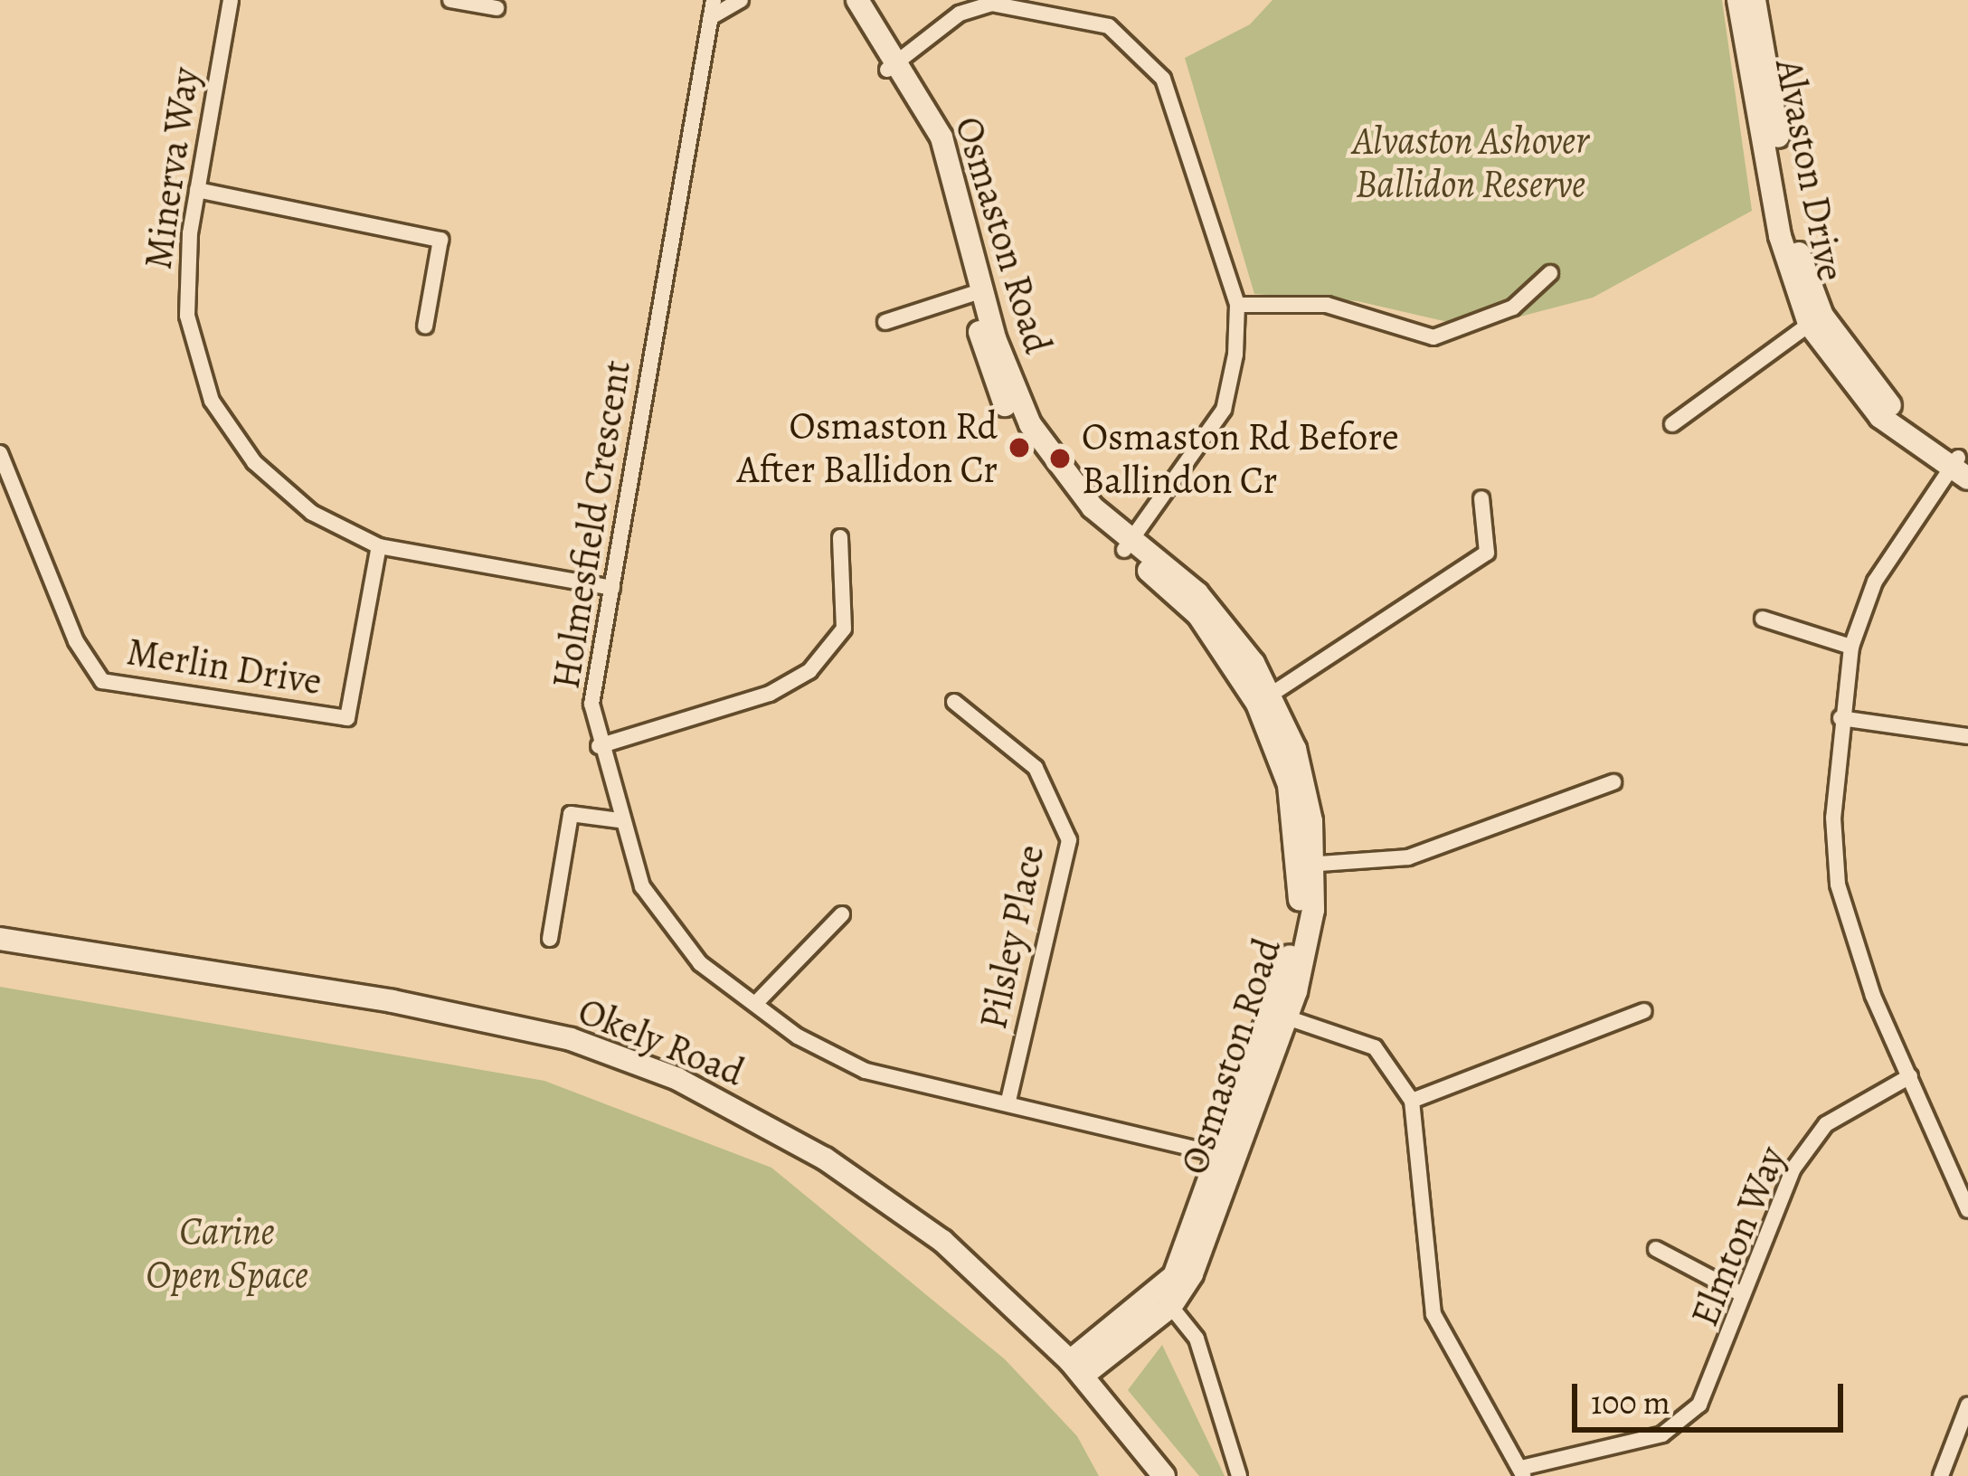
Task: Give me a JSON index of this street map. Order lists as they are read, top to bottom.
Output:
{
  "streets": {
    "street": [
      "Minerva Way",
      "Alvaston Drive",
      "Osmaston Road",
      "Holmesfield Crescent",
      "Merlin Drive",
      "Pilsley Place",
      "Okely Road",
      "Elmton Way"
    ]
  },
  "crossings": [
    ["Minerva Way", "Holmesfield Crescent"],
    ["Minerva Way", "Merlin Drive"],
    ["Osmaston Road", "Holmesfield Crescent"],
    ["Holmesfield Crescent", "Pilsley Place"]
  ],
  "parks": ["Alvaston Ashover Ballidon Reserve", "Carine Open Space"],
  "places": ["Osmaston Rd After Ballidon Cr", "Osmaston Rd Before Ballindon Cr"],
  "scale_bar": "100 m"
}
